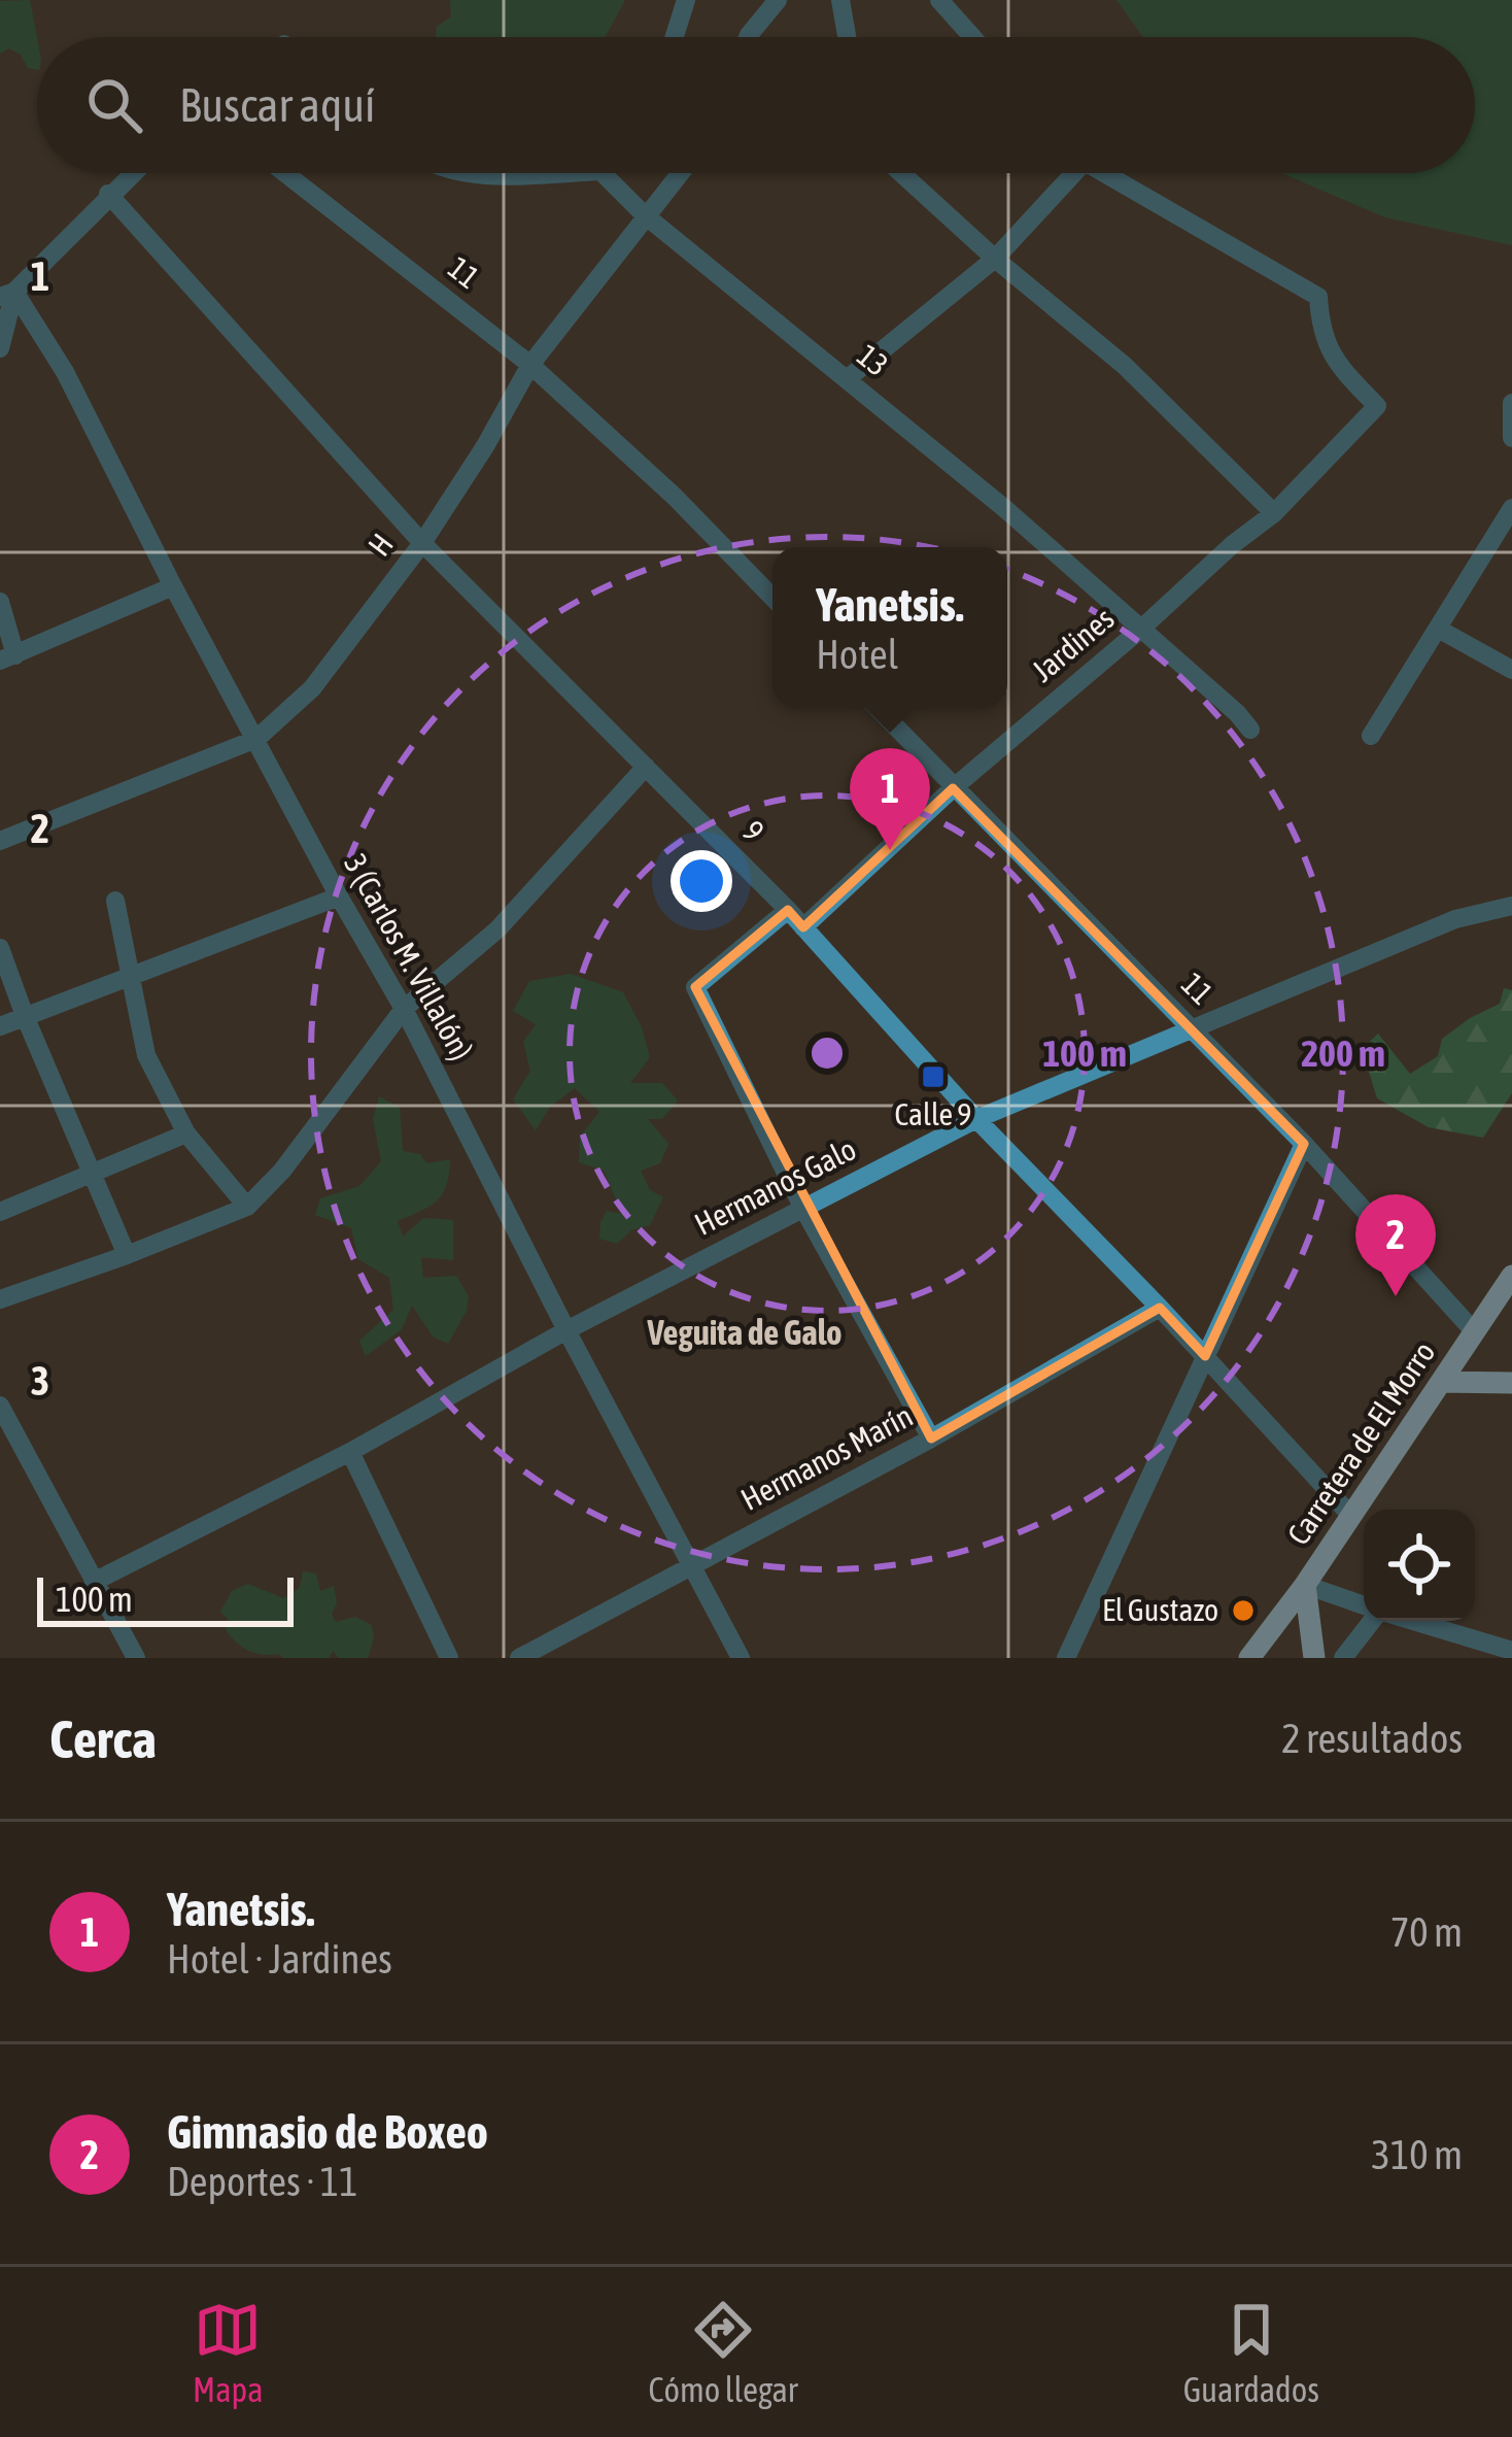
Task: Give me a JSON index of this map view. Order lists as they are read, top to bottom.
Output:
{
  "streets": {
    "main road": ["Carretera de El Morro"],
    "street": [
      "11",
      "13",
      "H",
      "Jardines",
      "9",
      "3 (Carlos M. Villalón)",
      "Hermanos Galo",
      "Hermanos Marín"
    ]
  },
  "crossings": [
    ["11", "H"],
    ["11", "Jardines"],
    ["11", "Hermanos Galo"],
    ["11", "Carretera de El Morro"],
    ["13", "H"],
    ["13", "Jardines"],
    ["H", "9"],
    ["H", "3 (Carlos M. Villalón)"],
    ["Jardines", "9"],
    ["9", "Hermanos Galo"],
    ["9", "Carretera de El Morro"],
    ["9", "Hermanos Marín"],
    ["3 (Carlos M. Villalón)", "Hermanos Galo"],
    ["3 (Carlos M. Villalón)", "Hermanos Marín"]
  ],
  "districts": ["Veguita de Galo"],
  "places": {
    "transit": ["Calle 9"],
    "other": ["El Gustazo"]
  },
  "scale_bar": "100 m",
  "page": {
    "search": "Buscar aquí",
    "popup": ["Yanetsis.", "Hotel"],
    "pins": ["1", "2"],
    "scale": "100 m",
    "heading": ["Cerca", "2 resultados"],
    "list": [
      {
        "mark": "1",
        "name": "Yanetsis.",
        "note": "Hotel · Jardines",
        "value": "70 m"
      },
      {
        "mark": "2",
        "name": "Gimnasio de Boxeo",
        "note": "Deportes · 11",
        "value": "310 m"
      }
    ],
    "nav": ["Mapa", "Cómo llegar", "Guardados"]
  },
  "grid": {
    "rows": ["1", "2", "3"]
  },
  "rings": ["100 m", "200 m"]
}
